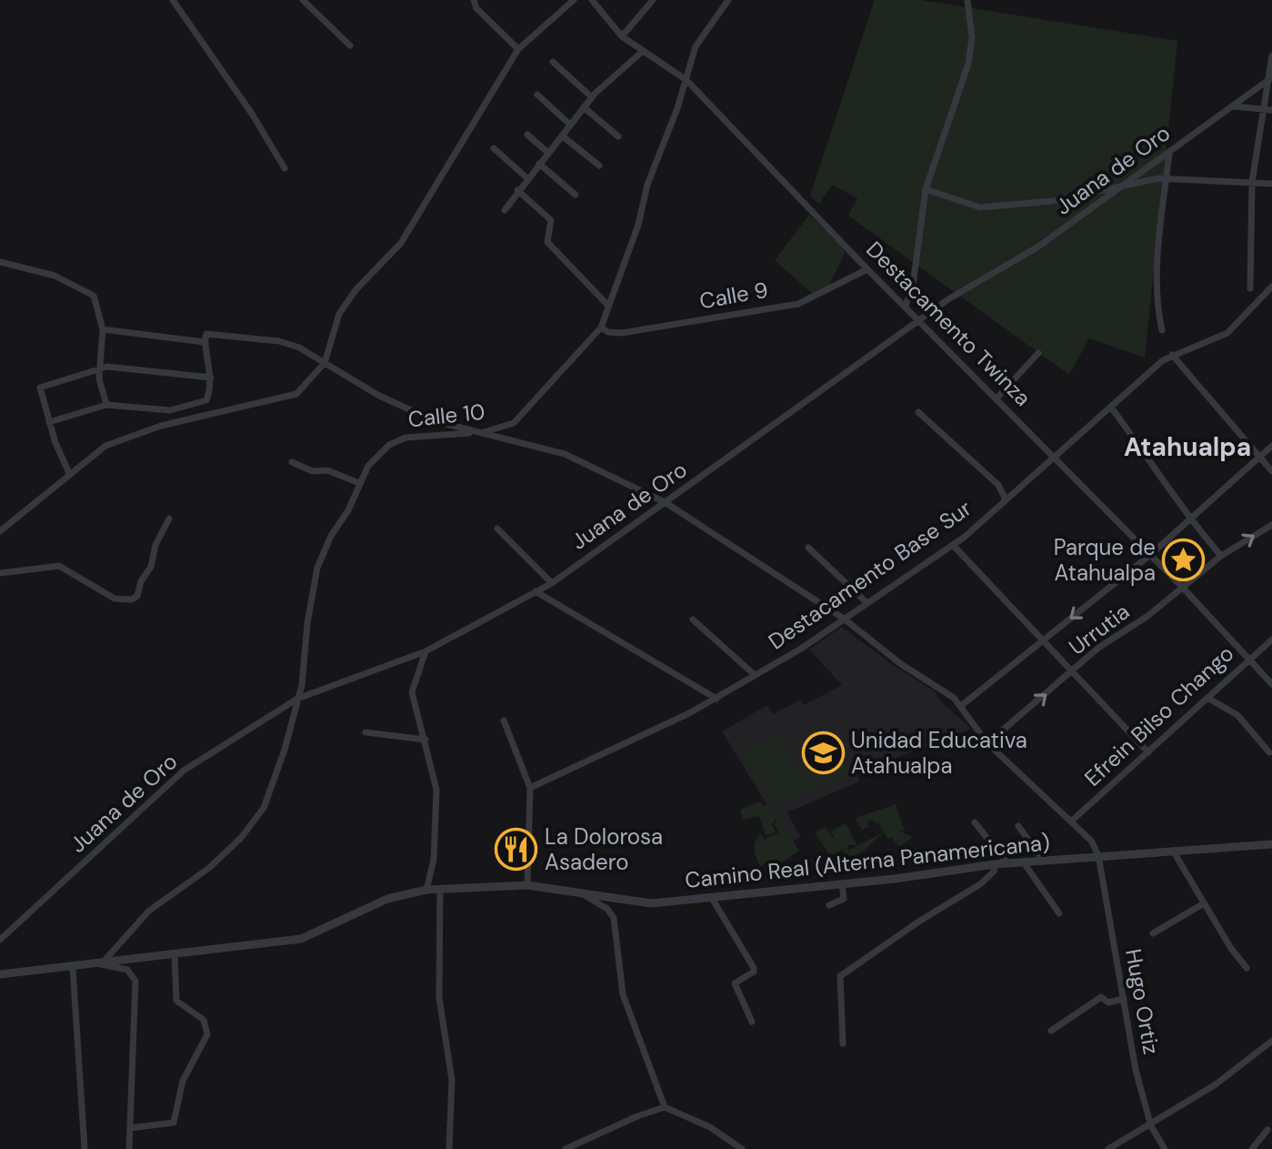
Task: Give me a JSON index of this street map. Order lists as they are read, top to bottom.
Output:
{
  "streets": {
    "street": [
      "Juana de Oro",
      "Calle 9",
      "Destacamento Twinza",
      "Calle 10",
      "Destacamento Base Sur",
      "Urrutia",
      "Efrein Bilso Chango",
      "Camino Real (Alterna Panamericana)",
      "Hugo Ortiz"
    ]
  },
  "crossings": [
    ["Juana de Oro", "Destacamento Twinza"],
    ["Juana de Oro", "Calle 10"],
    ["Calle 9", "Destacamento Twinza"],
    ["Calle 9", "Calle 10"],
    ["Destacamento Twinza", "Calle 10"],
    ["Destacamento Twinza", "Destacamento Base Sur"],
    ["Destacamento Twinza", "Urrutia"],
    ["Destacamento Twinza", "Efrein Bilso Chango"],
    ["Calle 10", "Camino Real (Alterna Panamericana)"],
    ["Urrutia", "Hugo Ortiz"],
    ["Efrein Bilso Chango", "Hugo Ortiz"],
    ["Camino Real (Alterna Panamericana)", "Hugo Ortiz"]
  ],
  "districts": ["Atahualpa"],
  "places": {
    "place": ["Parque de Atahualpa"],
    "school or university": ["Unidad Educativa Atahualpa"],
    "restaurant": ["La Dolorosa Asadero"]
  }
}
